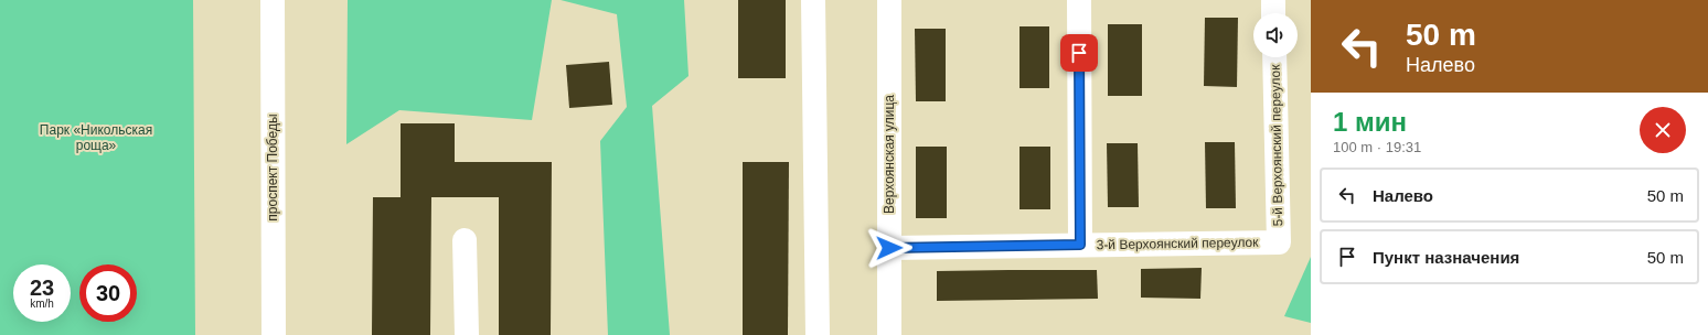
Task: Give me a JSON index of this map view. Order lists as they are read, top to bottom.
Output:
{
  "streets": {
    "street": [
      "5-й Верхоянский переулок",
      "Верхоянская улица",
      "проспект Победы",
      "3-й Верхоянский переулок"
    ]
  },
  "crossings": [
    ["5-й Верхоянский переулок", "3-й Верхоянский переулок"],
    ["Верхоянская улица", "3-й Верхоянский переулок"]
  ],
  "parks": ["Парк «Никольская роща»"],
  "page": {
    "turn": ["50 m", "Налево"],
    "heading": ["1 мин", "100 m · 19:31"],
    "list": [
      {
        "name": "Налево",
        "value": "50 m"
      },
      {
        "name": "Пункт назначения",
        "value": "50 m"
      }
    ],
    "speed": "23 km/h",
    "limit": "30"
  }
}
